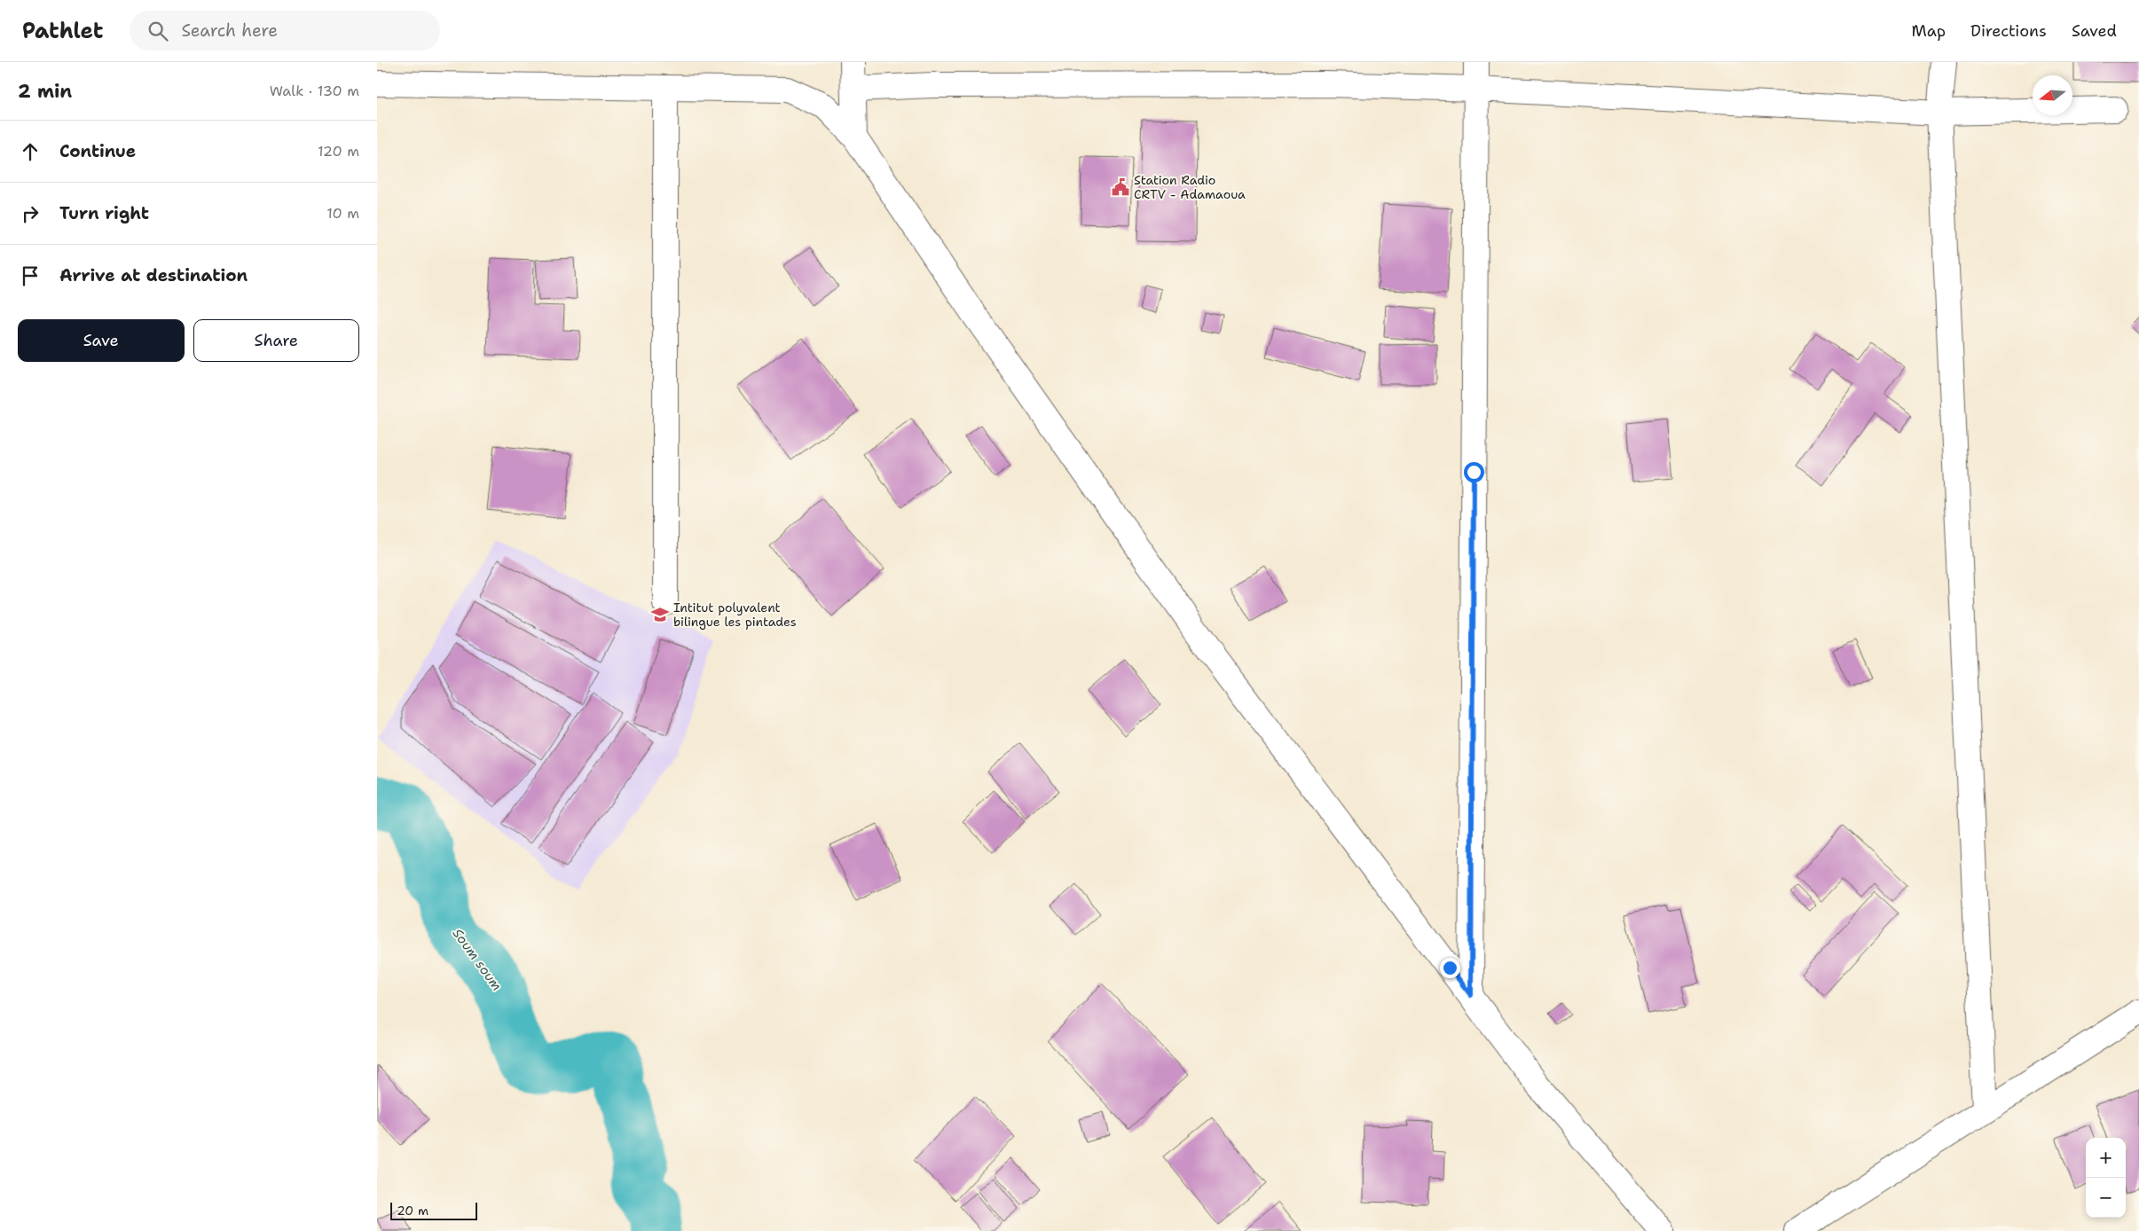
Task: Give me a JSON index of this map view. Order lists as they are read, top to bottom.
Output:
{
  "water": ["Soum soum"],
  "places": {
    "public building": ["Station Radio CRTV - Adamaoua"],
    "school or university": ["Intitut polyvalent bilingue les pintades"]
  },
  "scale_bar": "20 m",
  "north": "left",
  "page": {
    "header": "Pathlet",
    "search": "Search here",
    "nav": ["Map", "Directions", "Saved"],
    "heading": ["2 min", "Walk · 130 m"],
    "list": [
      ["Continue", "120 m"],
      ["Turn right", "10 m"],
      "Arrive at destination"
    ],
    "buttons": ["Save", "Share"],
    "map_buttons": ["+", "−"],
    "scale": "20 m"
  }
}
